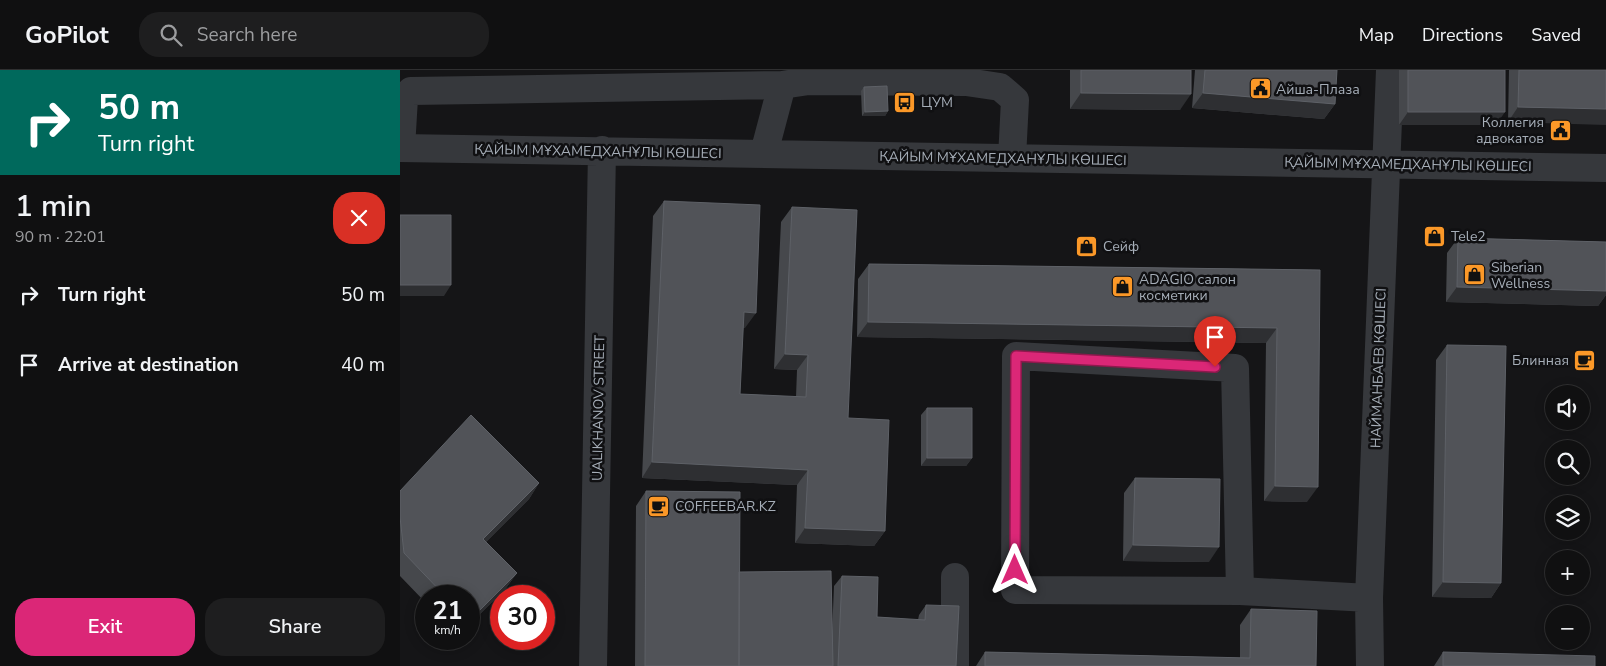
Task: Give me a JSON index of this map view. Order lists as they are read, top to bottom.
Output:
{
  "streets": {
    "street": ["ҚАЙЫМ МҰХАМЕДХАНҰЛЫ КӨШЕСІ", "НАЙМАНБАЕВ КӨШЕСІ", "UALIKHANOV STREET"]
  },
  "crossings": [
    ["ҚАЙЫМ МҰХАМЕДХАНҰЛЫ КӨШЕСІ", "НАЙМАНБАЕВ КӨШЕСІ"],
    ["ҚАЙЫМ МҰХАМЕДХАНҰЛЫ КӨШЕСІ", "UALIKHANOV STREET"]
  ],
  "places": {
    "public building": ["Айша-Плаза", "Коллегия адвокатов"],
    "bus stop": ["ЦУМ"],
    "shop": [
      "Tele2",
      "Сейф",
      "Siberian Wellness",
      "ADAGIO салон косметики"
    ],
    "cafe": ["Блинная", "COFFEEBAR.KZ"]
  },
  "page": {
    "header": "GoPilot",
    "search": "Search here",
    "nav": ["Map", "Directions", "Saved"],
    "turn": ["50 m", "Turn right"],
    "heading": ["1 min", "90 m · 22:01"],
    "list": [
      {
        "name": "Turn right",
        "value": "50 m"
      },
      {
        "name": "Arrive at destination",
        "value": "40 m"
      }
    ],
    "map_buttons": ["+", "−"],
    "speed": "21 km/h",
    "limit": "30",
    "buttons": ["Exit", "Share"]
  }
}
